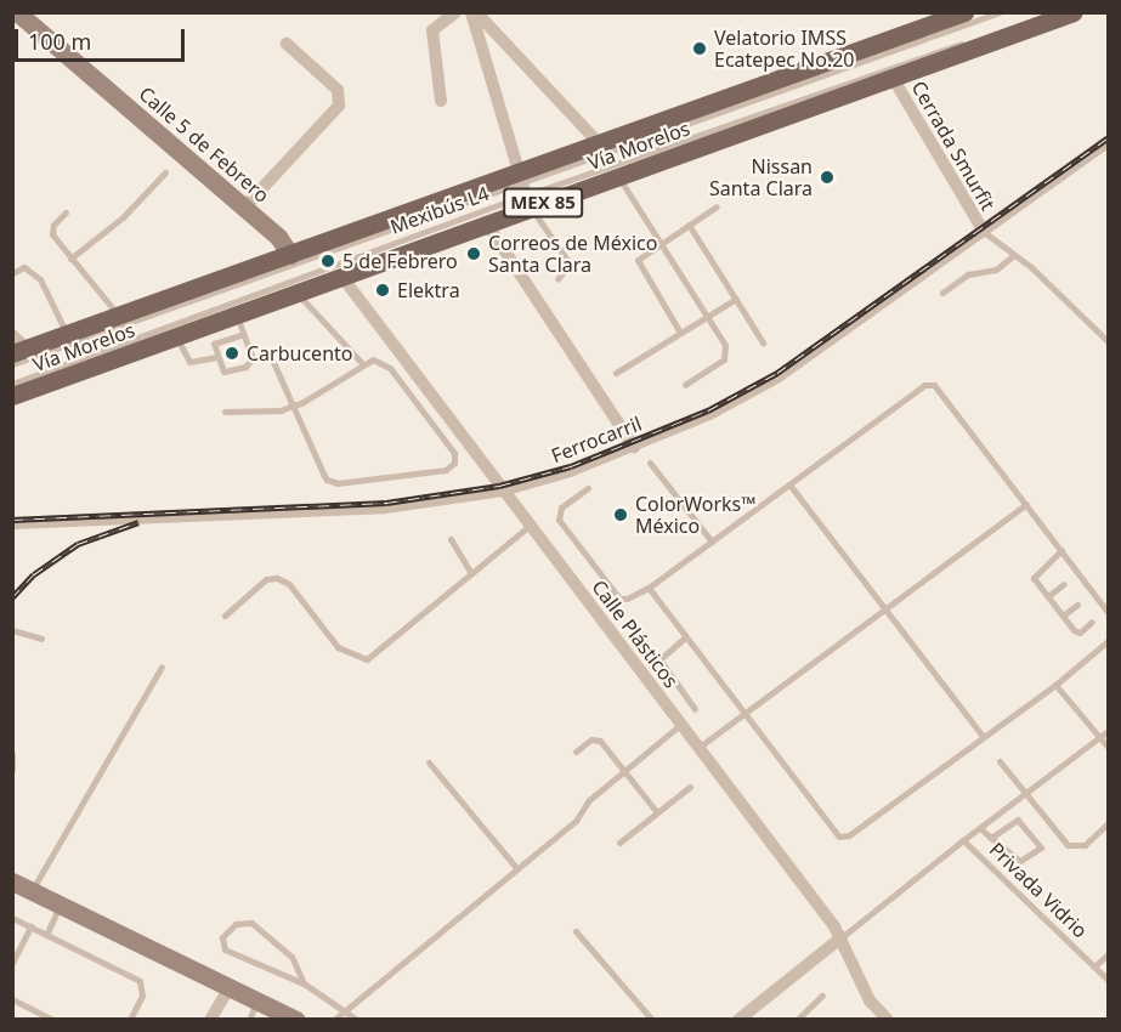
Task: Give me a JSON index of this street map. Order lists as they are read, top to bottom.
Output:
{
  "streets": {
    "main road": ["Vía Morelos", "MEX 85"],
    "street": [
      "Calle 5 de Febrero",
      "Cerrada Smurfit",
      "Ferrocarril",
      "Calle Plásticos"
    ],
    "lane": ["Mexibús L4", "Privada Vidrio"]
  },
  "crossings": [
    ["Calle 5 de Febrero", "Vía Morelos"],
    ["Vía Morelos", "Cerrada Smurfit"],
    ["Vía Morelos", "Mexibús L4"],
    ["Vía Morelos", "Calle Plásticos"],
    ["Cerrada Smurfit", "Ferrocarril"],
    ["Ferrocarril", "Calle Plásticos"],
    ["Calle Plásticos", "Privada Vidrio"]
  ],
  "places": [
    "Velatorio IMSS Ecatepec No.20",
    "Nissan Santa Clara",
    "Correos de México Santa Clara",
    "5 de Febrero",
    "Elektra",
    "Carbucento",
    "ColorWorks™ México"
  ],
  "scale_bar": "100 m"
}
